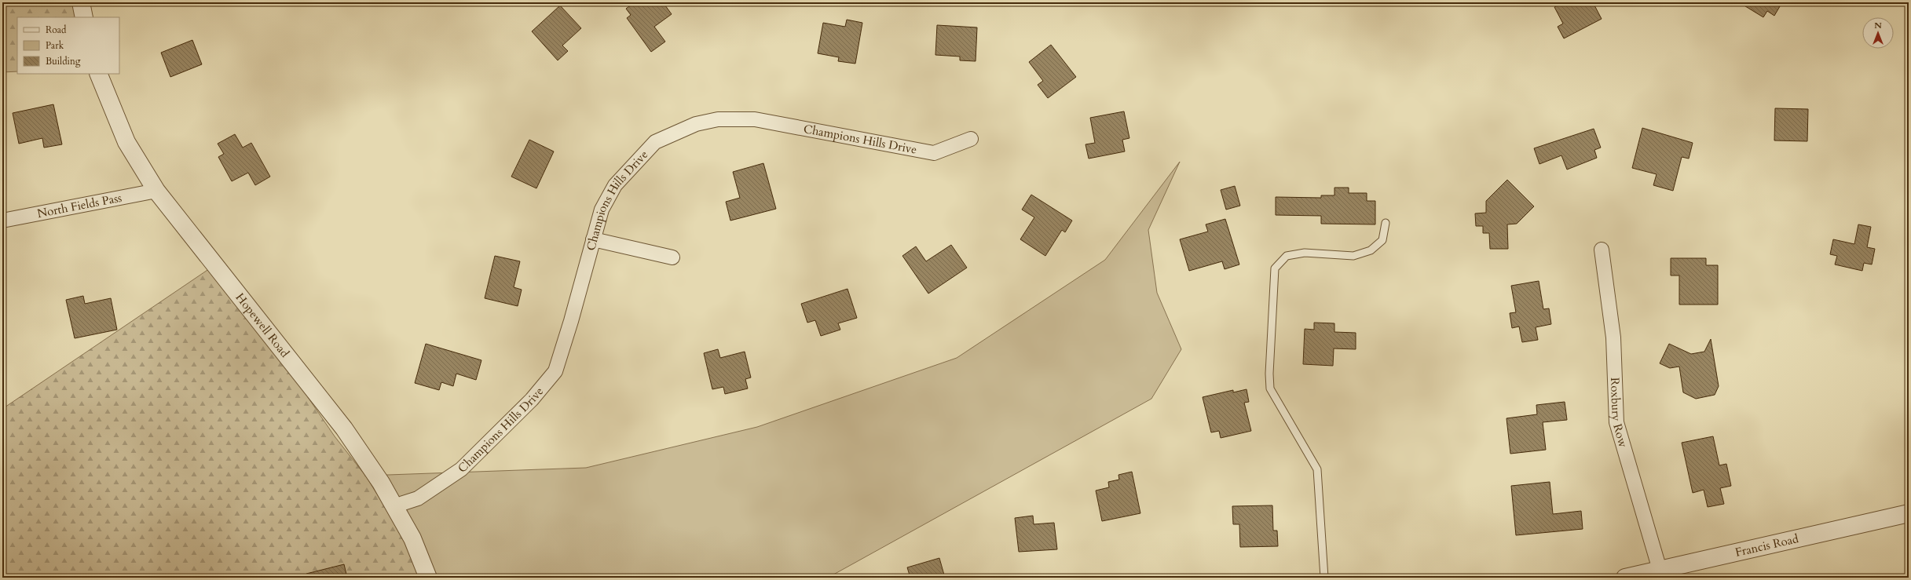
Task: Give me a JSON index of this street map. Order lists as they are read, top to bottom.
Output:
{
  "streets": {
    "street": [
      "Champions Hills Drive",
      "North Fields Pass",
      "Hopewell Road",
      "Roxbury Row",
      "Francis Road"
    ]
  },
  "crossings": [
    ["Champions Hills Drive", "Hopewell Road"],
    ["North Fields Pass", "Hopewell Road"],
    ["Roxbury Row", "Francis Road"]
  ],
  "legend": ["Road", "Park", "Building"],
  "north": "top"
}
